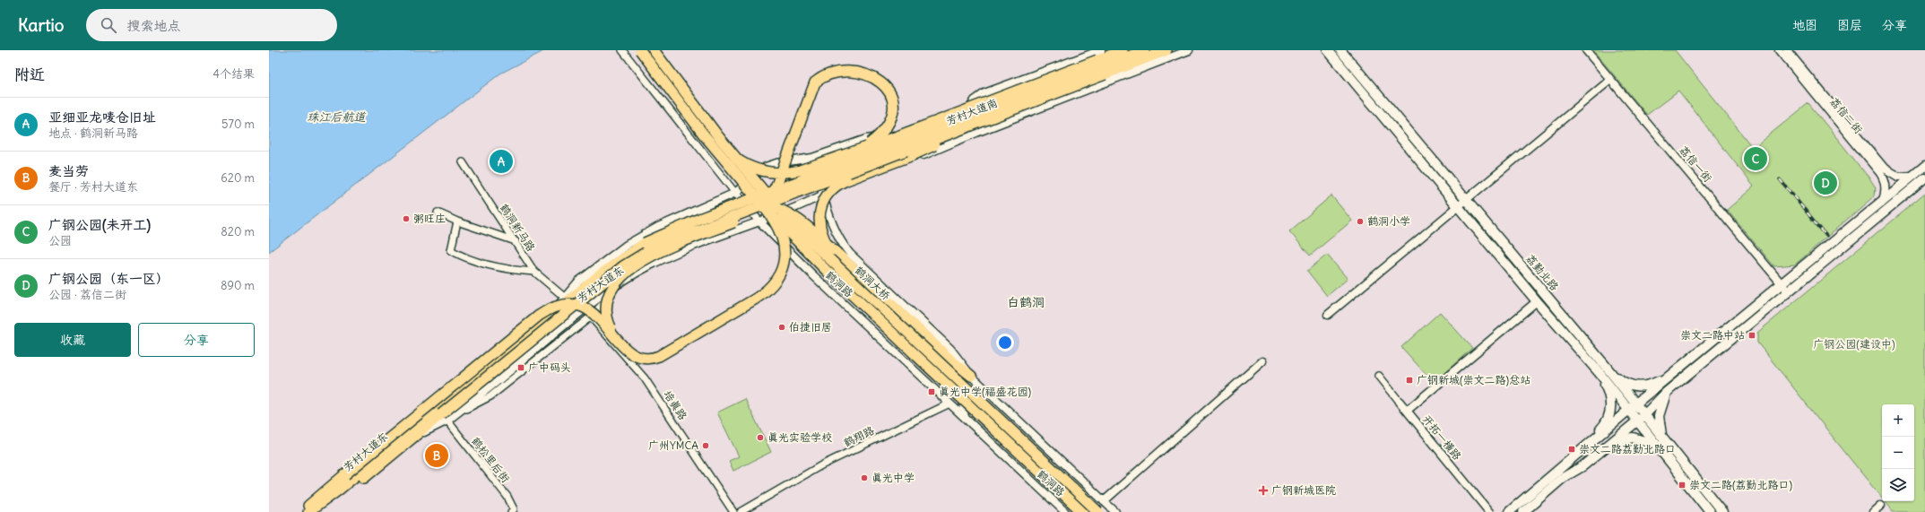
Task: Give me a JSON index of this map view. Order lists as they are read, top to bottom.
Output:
{
  "streets": {
    "main road": [
      "芳村大道南",
      "荔勤北路",
      "鹤洞大桥",
      "芳村大道东"
    ],
    "street": [
      "荔信二街",
      "荔信一街",
      "鹤洞新马路",
      "鹤洞路",
      "培真路",
      "鹤翔路",
      "开拓一横路",
      "鹤松里后街"
    ]
  },
  "crossings": [
    ["芳村大道南", "芳村大道东"],
    ["鹤洞新马路", "芳村大道东"],
    ["芳村大道东", "鹤洞路"],
    ["芳村大道东", "鹤松里后街"],
    ["鹤洞路", "鹤翔路"]
  ],
  "districts": ["白鹤洞"],
  "water": ["珠江后航道"],
  "parks": ["广钢公园(建设中)"],
  "places": {
    "other": [
      "粥旺庄",
      "鹤洞小学",
      "伯捷旧居",
      "真光实验学校",
      "广州YMCA",
      "真光中学"
    ],
    "transit": [
      "崇文二路中站",
      "广中码头",
      "广钢新城(崇文二路)总站",
      "真光中学(福盛花园)",
      "崇文二路荔勤北路口",
      "崇文二路(荔勤北路口)"
    ],
    "health": ["广钢新城医院"]
  },
  "page": {
    "header": "Kartio",
    "search": "搜索地点",
    "nav": ["地图", "图层", "分享"],
    "heading": ["附近", "4个结果"],
    "list": [
      {
        "mark": "A",
        "name": "亚细亚龙唛仓旧址",
        "note": "地点 · 鹤洞新马路",
        "value": "570 m"
      },
      {
        "mark": "B",
        "name": "麦当劳",
        "note": "餐厅 · 芳村大道东",
        "value": "620 m"
      },
      {
        "mark": "C",
        "name": "广钢公园(未开工)",
        "note": "公园",
        "value": "820 m"
      },
      {
        "mark": "D",
        "name": "广钢公园（东一区）",
        "note": "公园 · 荔信二街",
        "value": "890 m"
      }
    ],
    "pins": [
      "C",
      "A",
      "D",
      "B"
    ],
    "buttons": ["收藏", "分享"],
    "map_buttons": ["+", "−"]
  }
}
